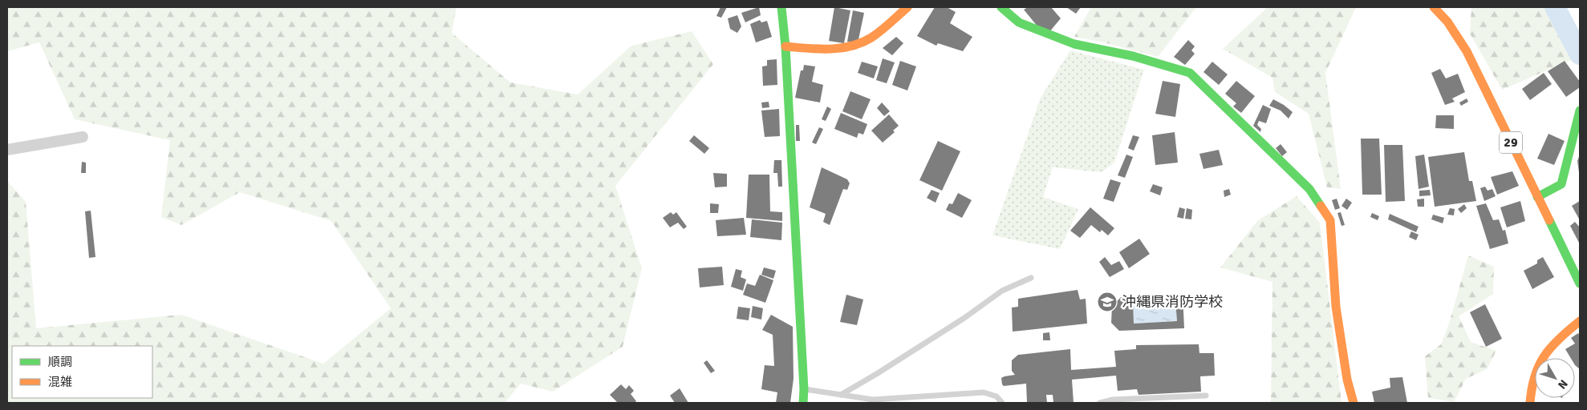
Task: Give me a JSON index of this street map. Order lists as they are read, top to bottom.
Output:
{
  "streets": {
    "street": ["29"]
  },
  "places": {
    "school or university": ["沖縄県消防学校"]
  },
  "legend": ["順調", "混雑"],
  "north": "bottom right"
}
